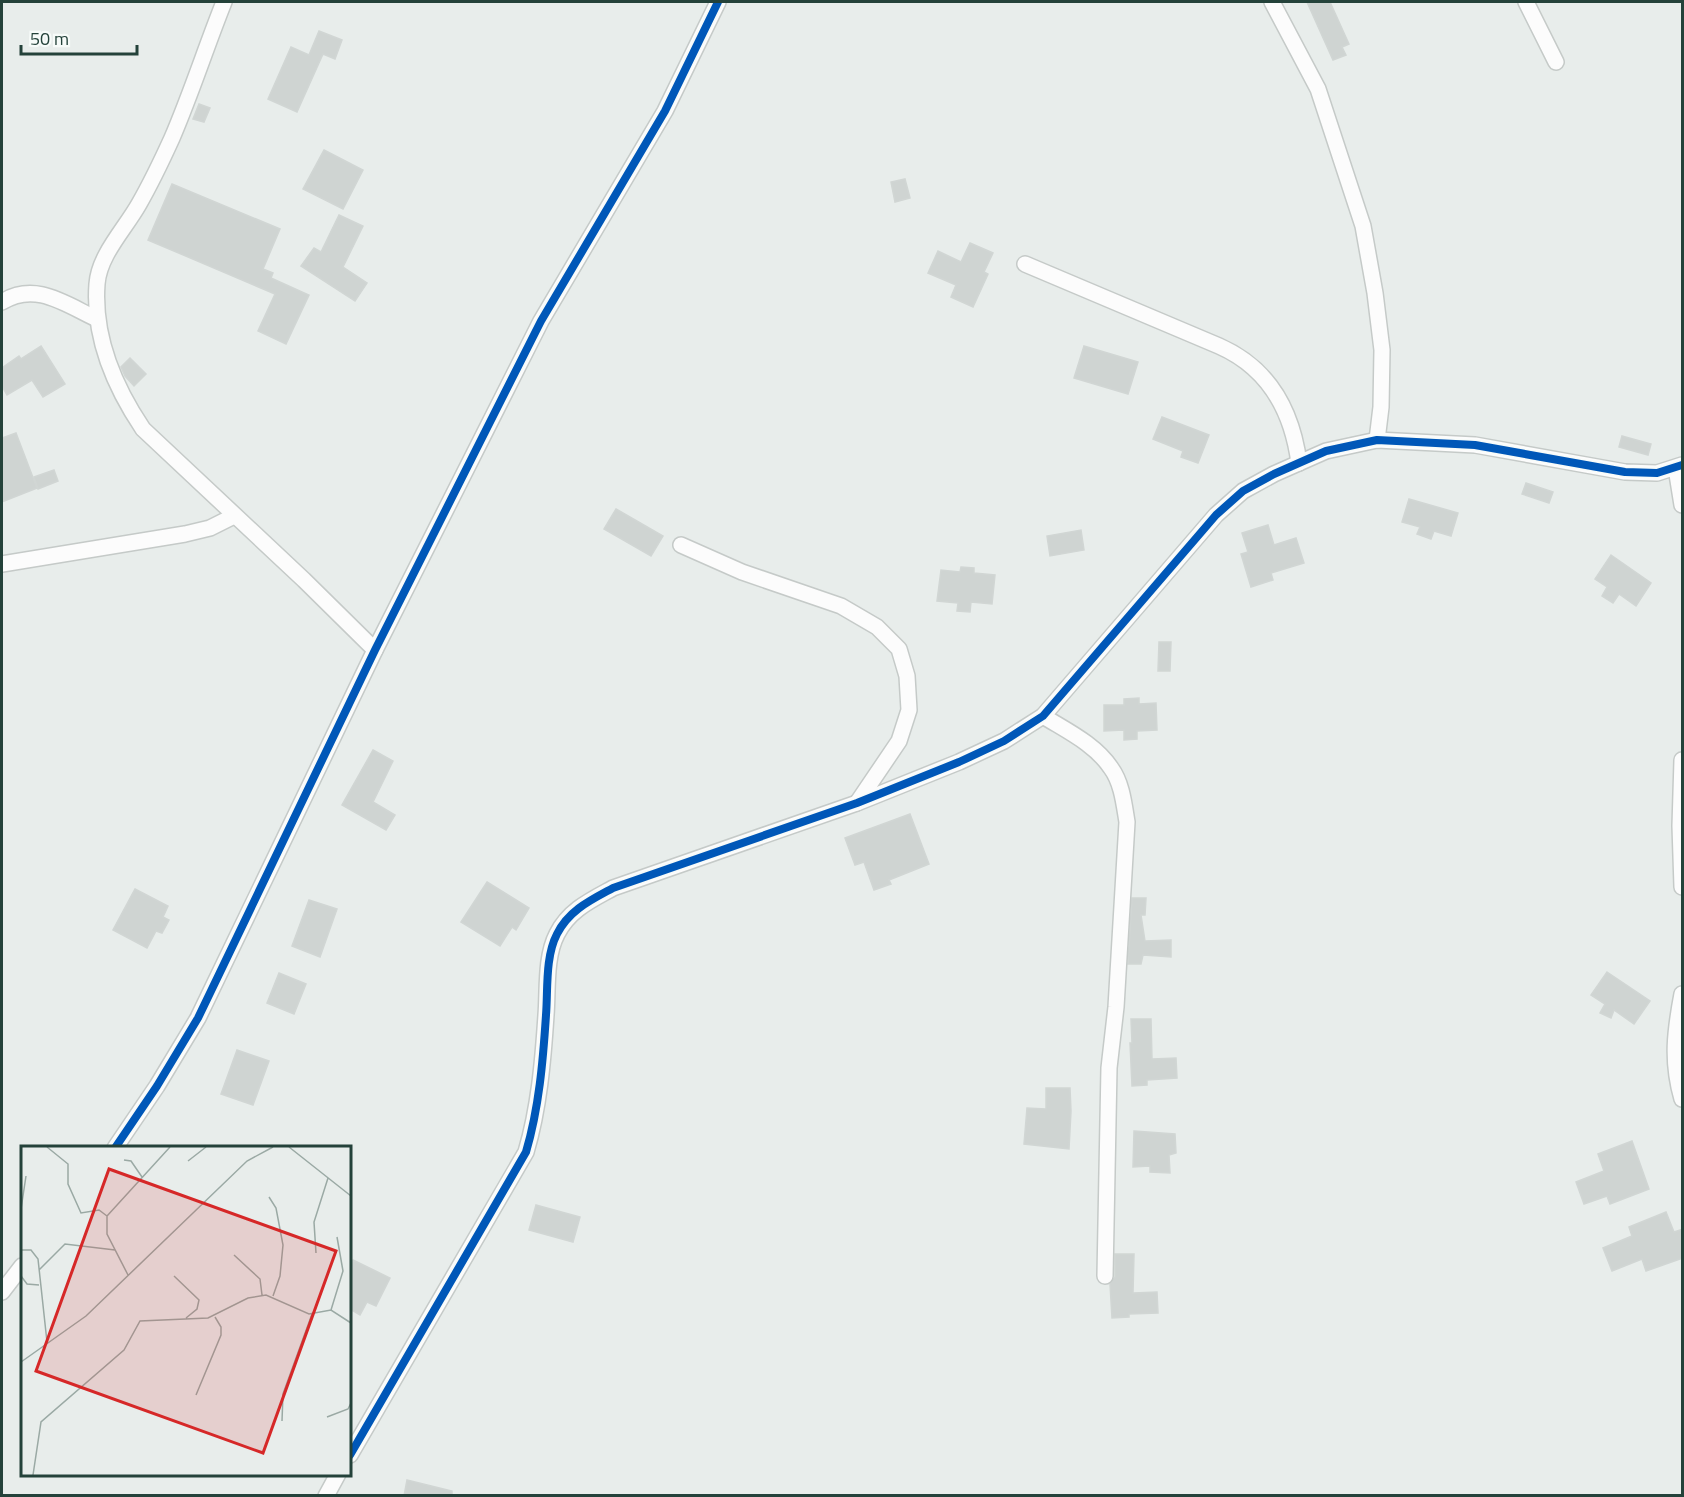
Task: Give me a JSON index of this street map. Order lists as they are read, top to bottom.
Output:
{
  "scale_bar": "50 m"
}
